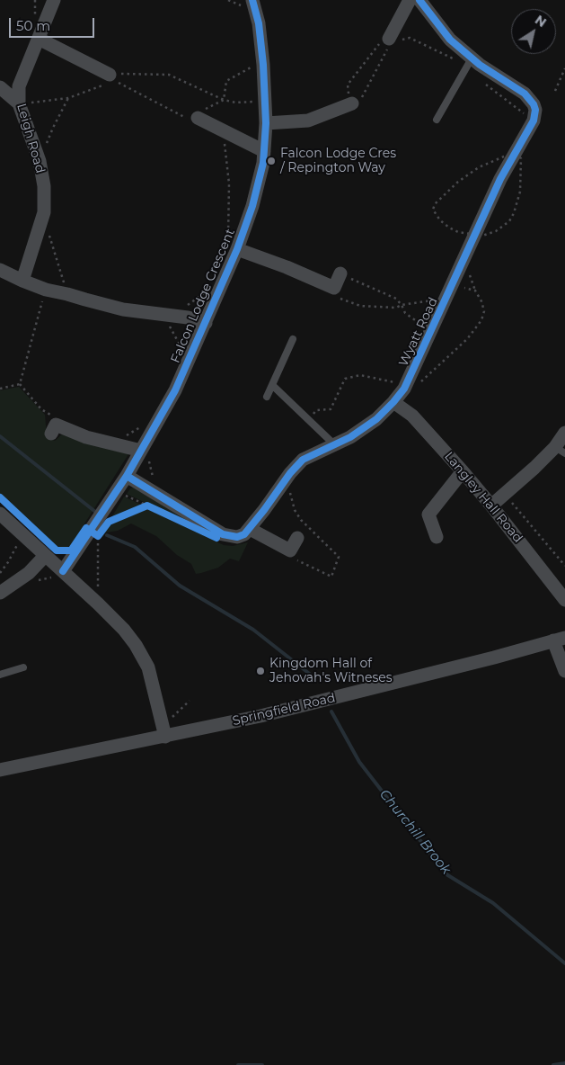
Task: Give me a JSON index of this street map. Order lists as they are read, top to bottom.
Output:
{
  "streets": {
    "street": [
      "Leigh Road",
      "Falcon Lodge Crescent",
      "Wyatt Road",
      "Langley Hall Road",
      "Springfield Road"
    ]
  },
  "crossings": [
    ["Wyatt Road", "Langley Hall Road"]
  ],
  "water": ["Churchill Brook"],
  "places": ["Falcon Lodge Cres / Repington Way", "Kingdom Hall of Jehovah's Witneses"],
  "scale_bar": "50 m",
  "north": "top right"
}
